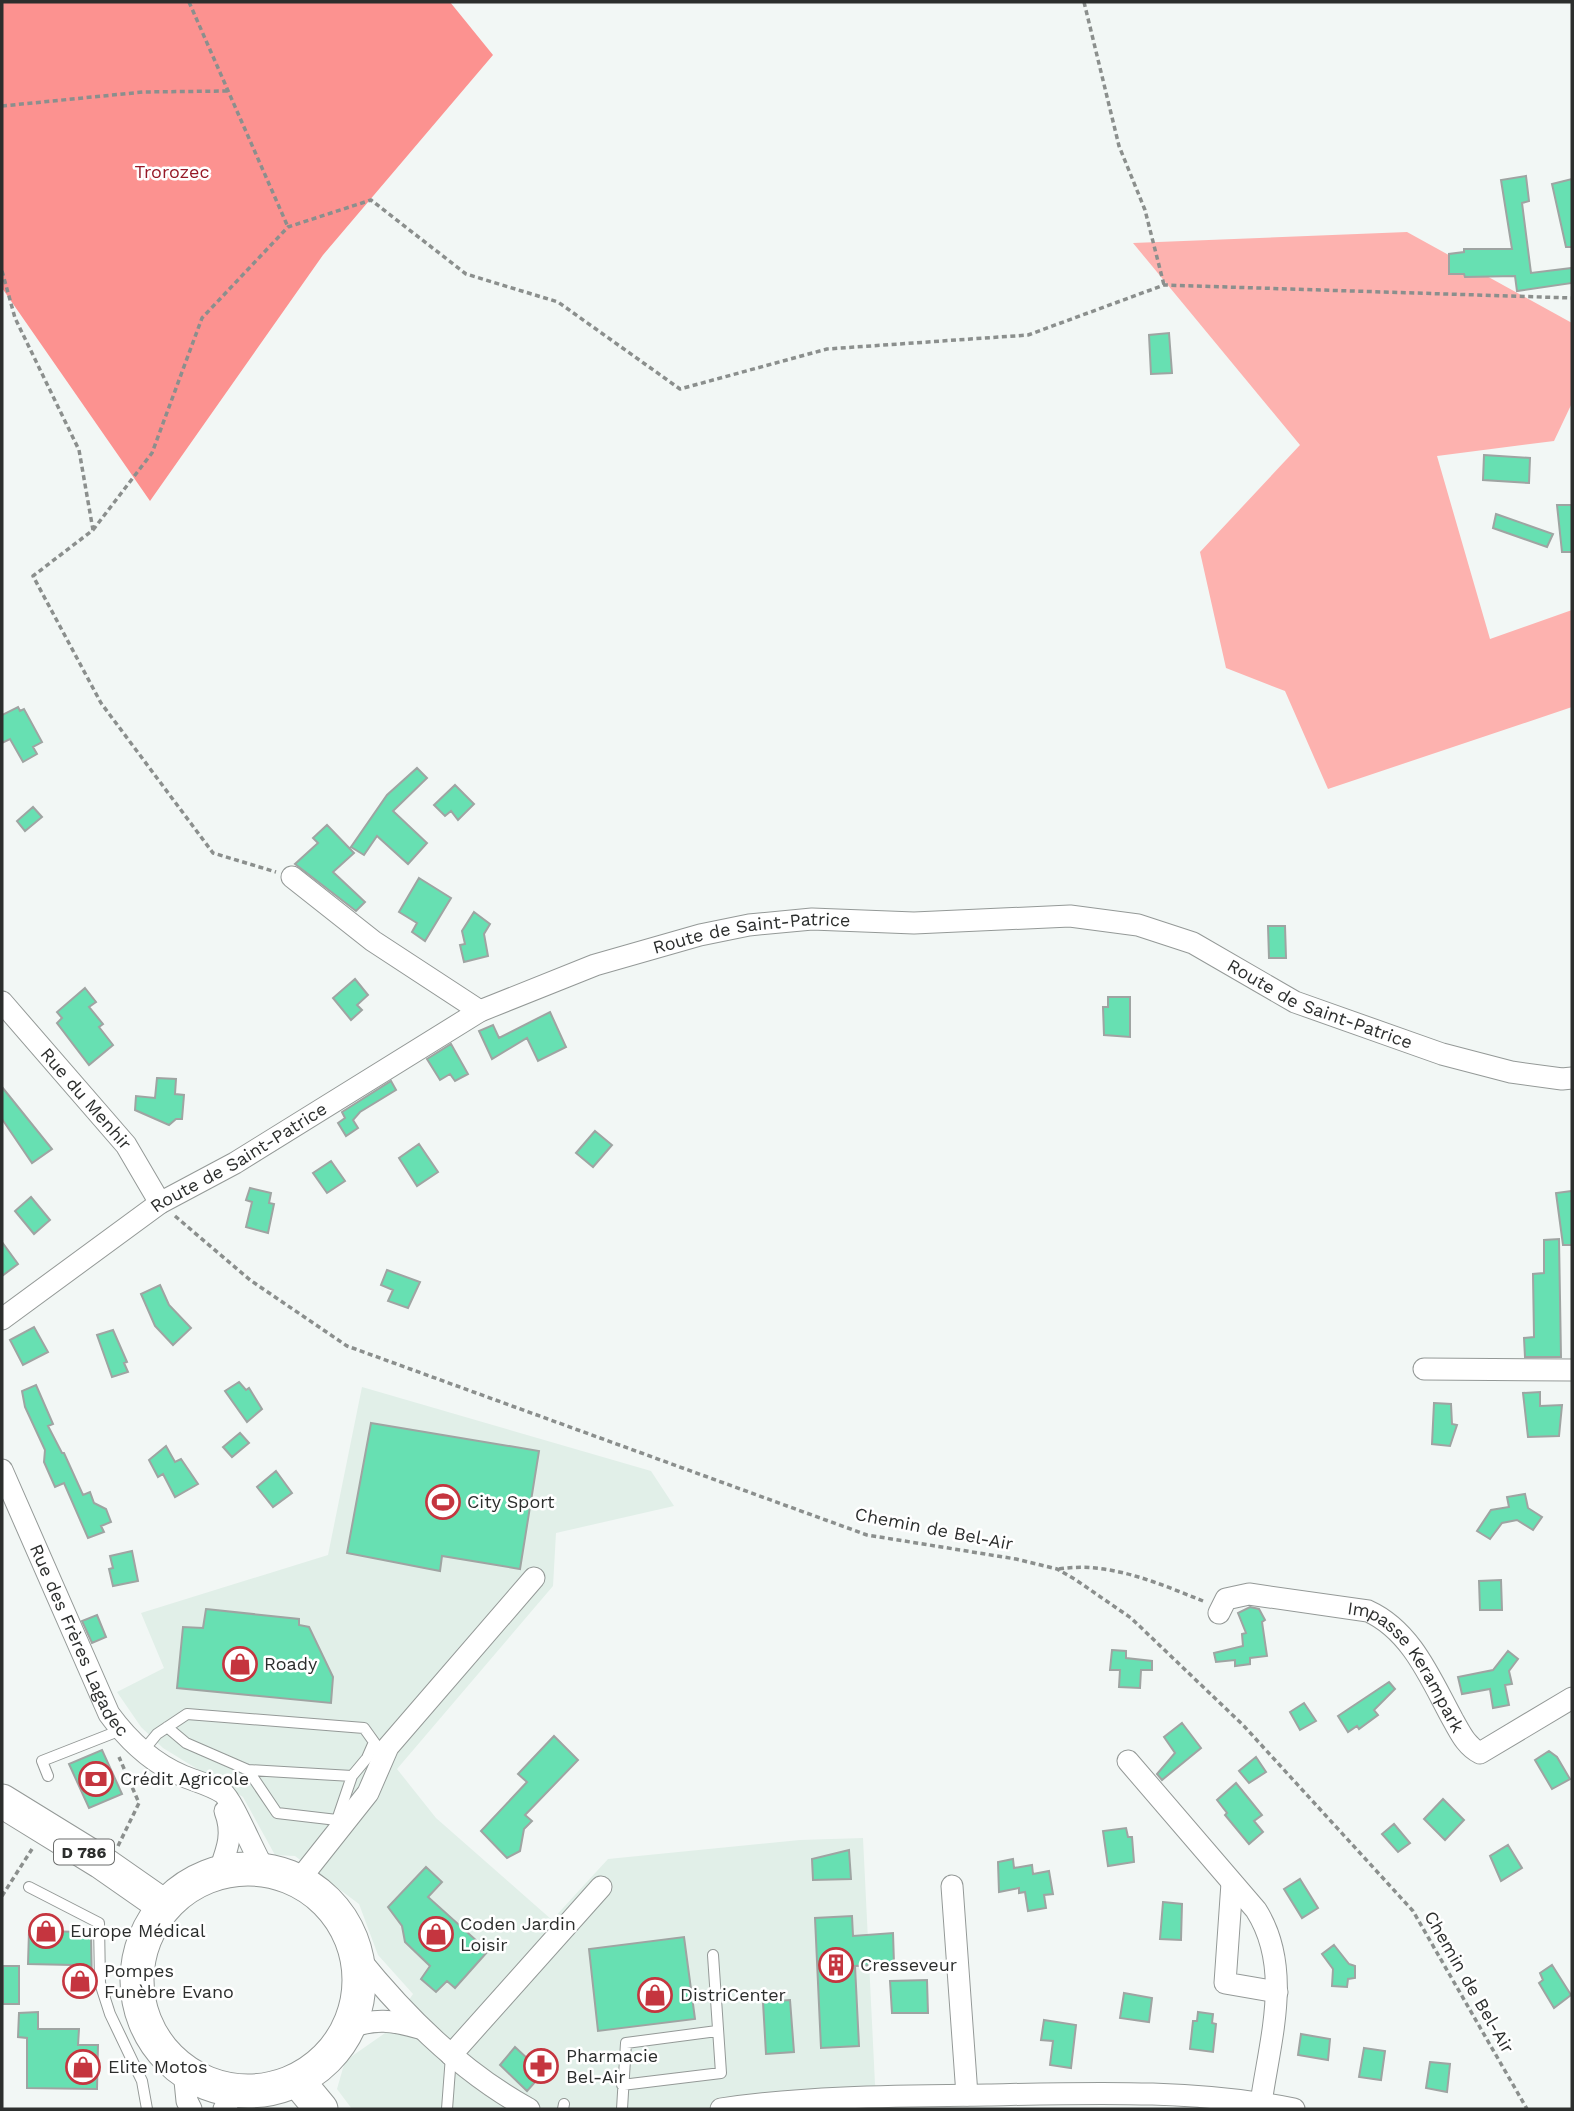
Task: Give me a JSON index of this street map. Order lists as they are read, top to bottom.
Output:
{
  "streets": {
    "main road": ["D 786"],
    "street": [
      "Route de Saint-Patrice",
      "Rue du Menhir",
      "Rue des Frères Lagadec",
      "Impasse Kerampark"
    ],
    "path": ["Chemin de Bel-Air"]
  },
  "crossings": [
    ["Route de Saint-Patrice", "Rue du Menhir"],
    ["Route de Saint-Patrice", "Chemin de Bel-Air"],
    ["Rue du Menhir", "Chemin de Bel-Air"],
    ["Rue des Frères Lagadec", "D 786"]
  ],
  "parks": ["Trorozec"],
  "places": {
    "sports": ["City Sport"],
    "shop": [
      "Roady",
      "Europe Médical",
      "Coden Jardin Loisir",
      "Pompes Funèbre Evano",
      "DistriCenter",
      "Elite Motos"
    ],
    "bank": ["Crédit Agricole"],
    "building": ["Cresseveur"],
    "pharmacy": ["Pharmacie Bel-Air"]
  }
}
